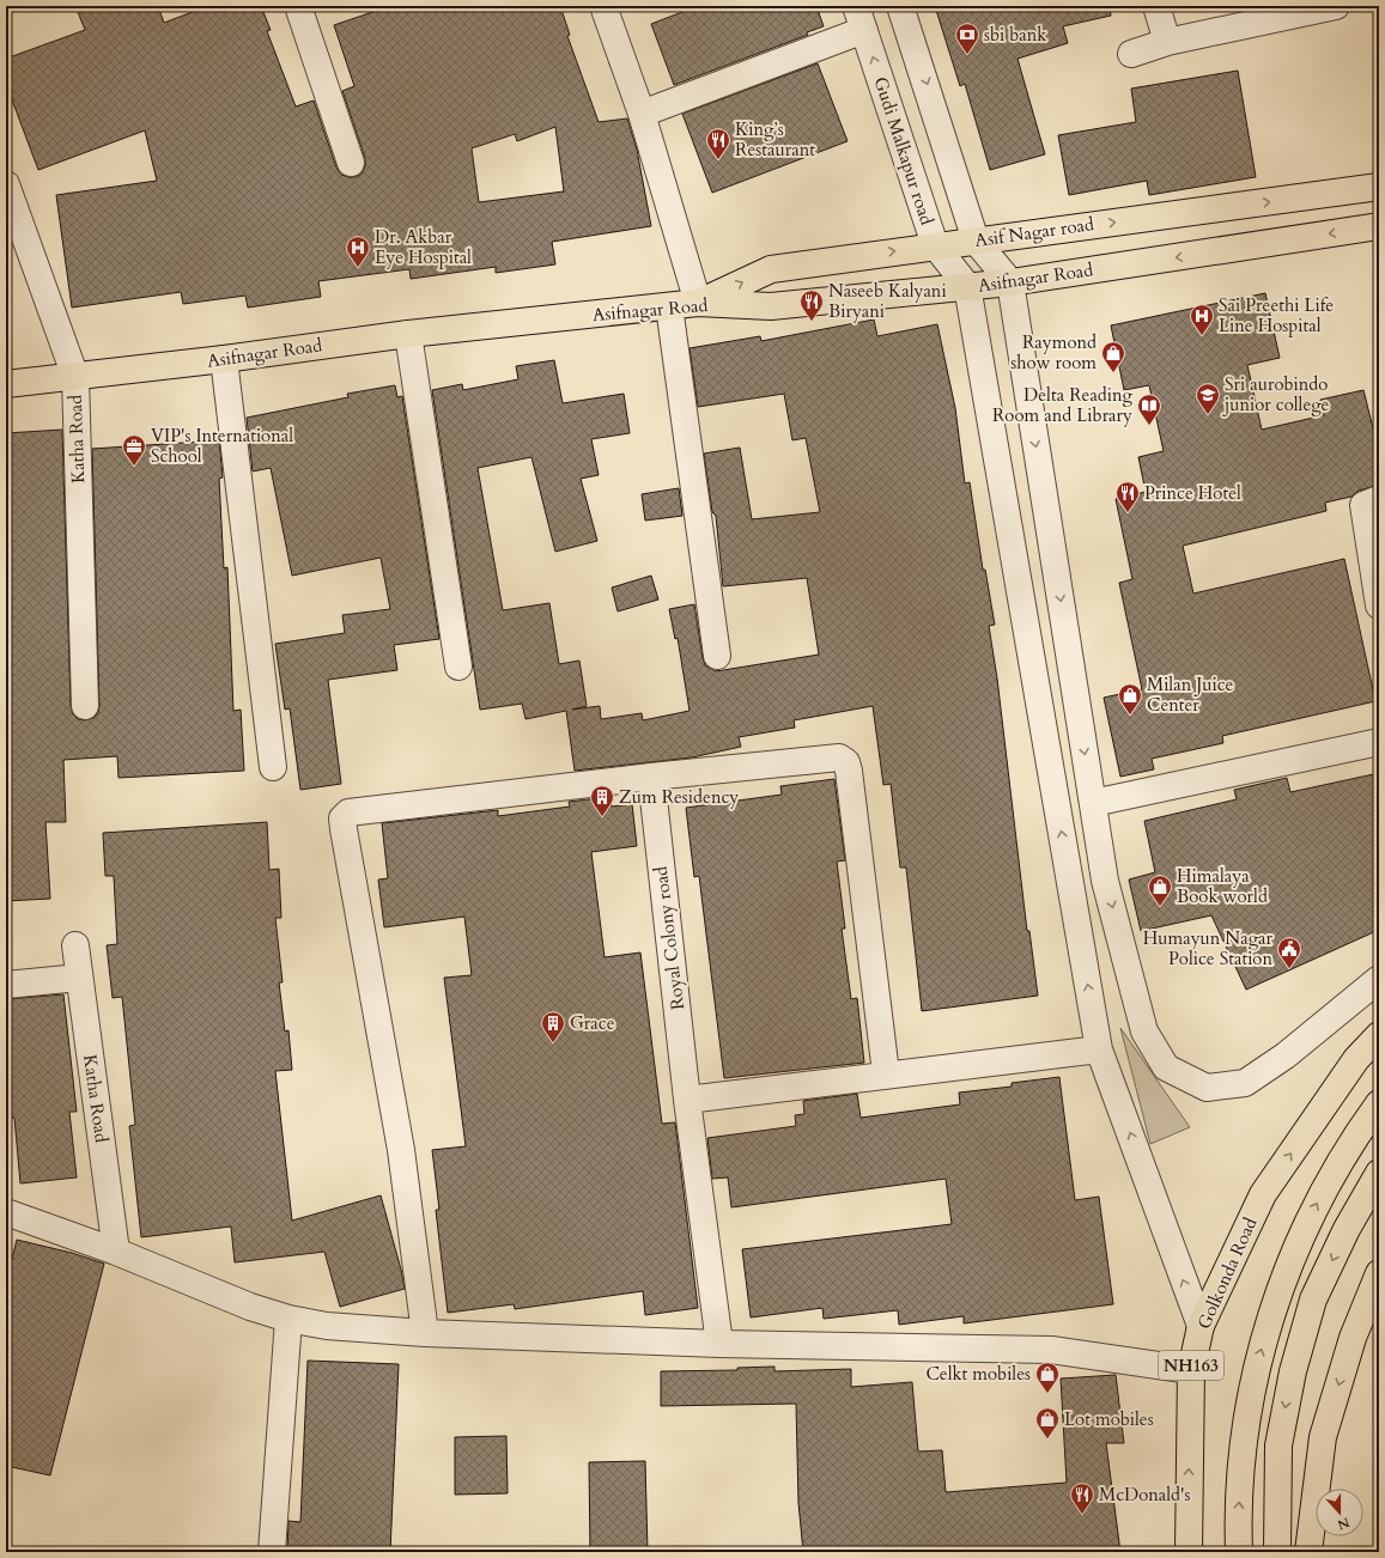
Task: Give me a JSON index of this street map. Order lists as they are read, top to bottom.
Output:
{
  "streets": {
    "main road": [
      "Asif Nagar road",
      "Asifnagar Road",
      "Golkonda Road",
      "NH163"
    ],
    "street": ["Gudi Malkapur road", "Katha Road", "Royal Colony road"]
  },
  "crossings": [
    ["Gudi Malkapur road", "Asif Nagar road"],
    ["Gudi Malkapur road", "Asifnagar Road"],
    ["Asif Nagar road", "Asifnagar Road"],
    ["Asifnagar Road", "Katha Road"]
  ],
  "one_way": ["Asif Nagar road"],
  "places": {
    "bank": ["sbi bank"],
    "restaurant": [
      "King’s Restaurant",
      "Naseeb Kalyani Biryani",
      "Prince Hotel",
      "McDonald's"
    ],
    "hospital": ["Dr. Akbar Eye Hospital", "Sai Preethi Life Line Hospital"],
    "shop": [
      "Raymond show room",
      "Milan Juice Center",
      "Himalaya Book world",
      "Celkt mobiles",
      "Lot mobiles"
    ],
    "school or university": ["Sri aurobindo junior college"],
    "library": ["Delta Reading Room and Library"],
    "office": ["VIP's International School"],
    "building": ["Zum Residency", "Grace"],
    "public building": ["Humayun Nagar Police Station"]
  },
  "north": "bottom"
}
